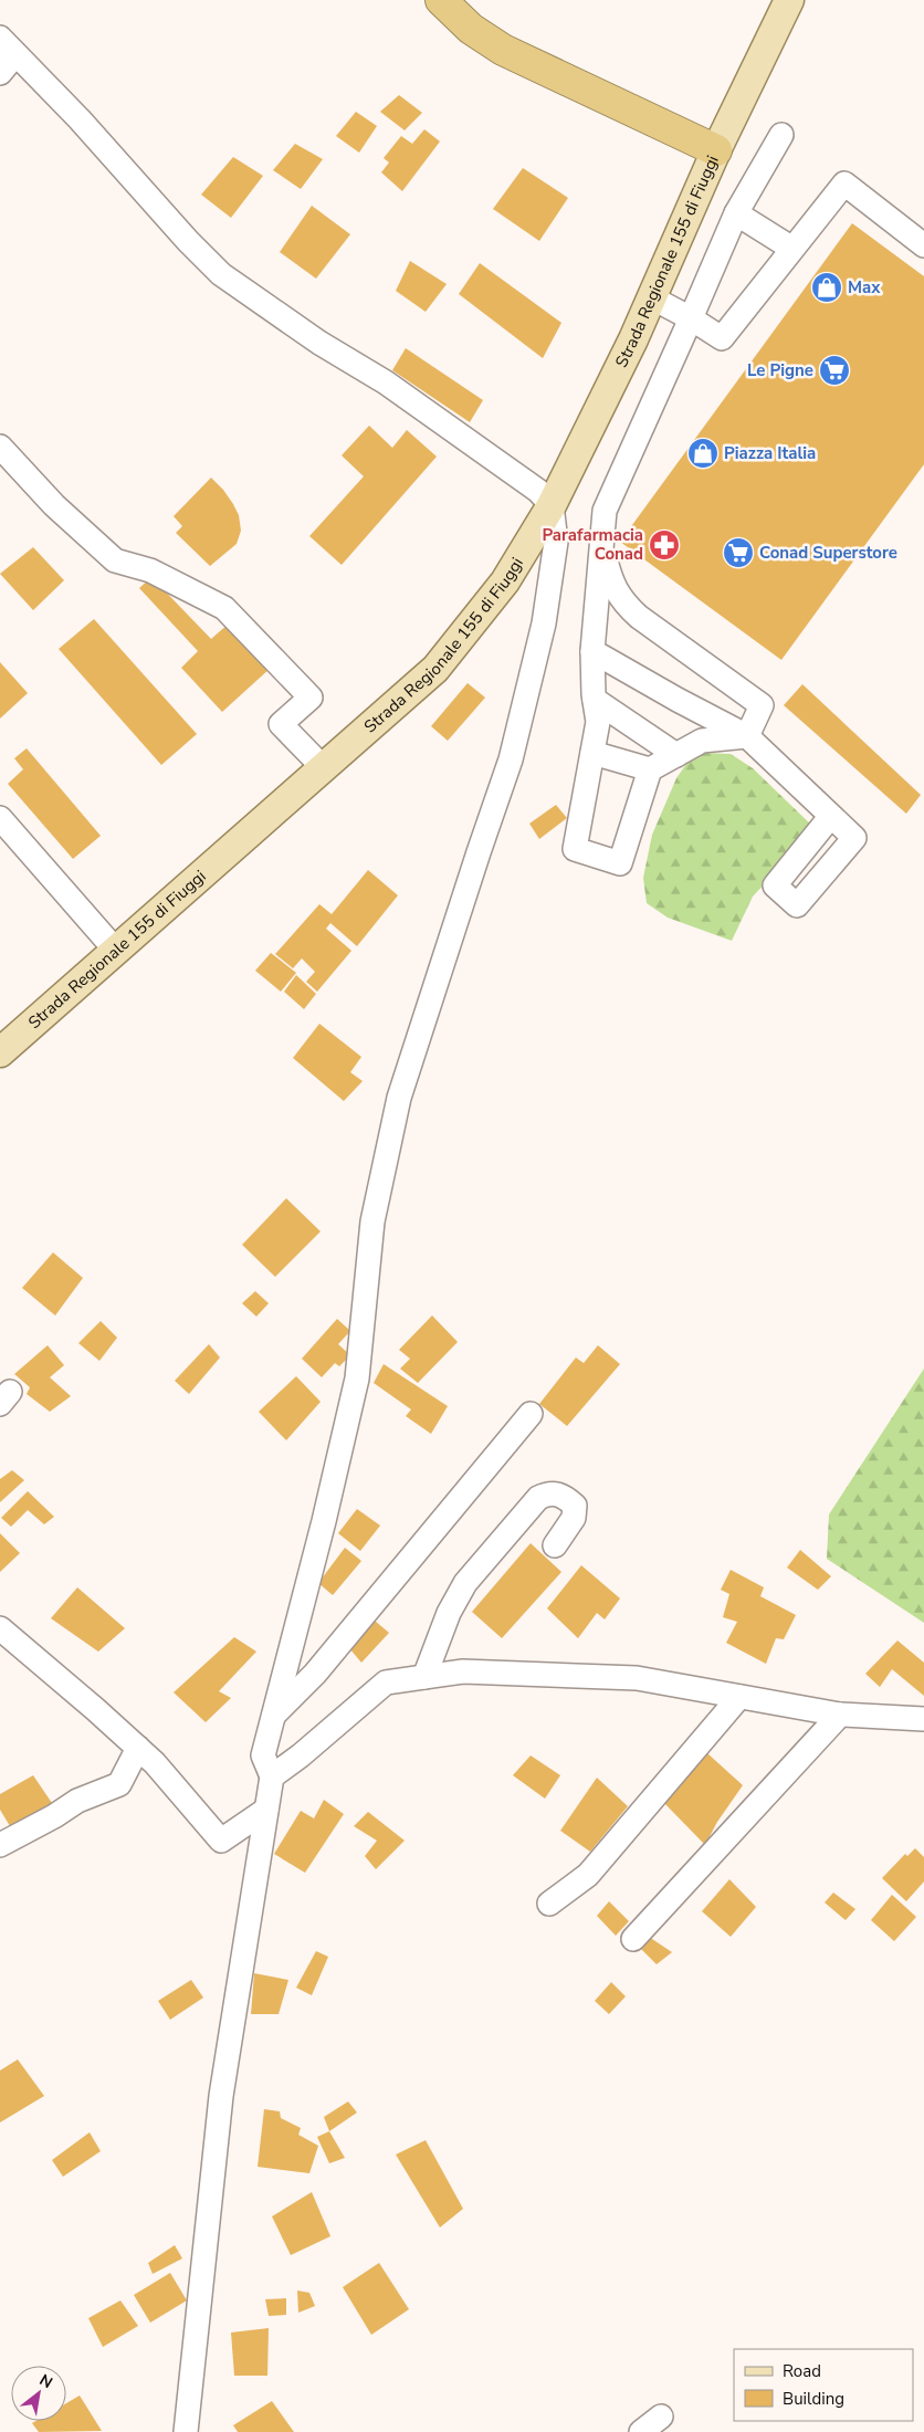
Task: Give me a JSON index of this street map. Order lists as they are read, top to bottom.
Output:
{
  "streets": {
    "main road": ["Strada Regionale 155 di Fiuggi"]
  },
  "places": {
    "shop": ["Max", "Piazza Italia"],
    "supermarket": ["Le Pigne", "Conad Superstore"],
    "pharmacy": ["Parafarmacia Conad"]
  },
  "legend": ["Road", "Building"],
  "north": "top right"
}
